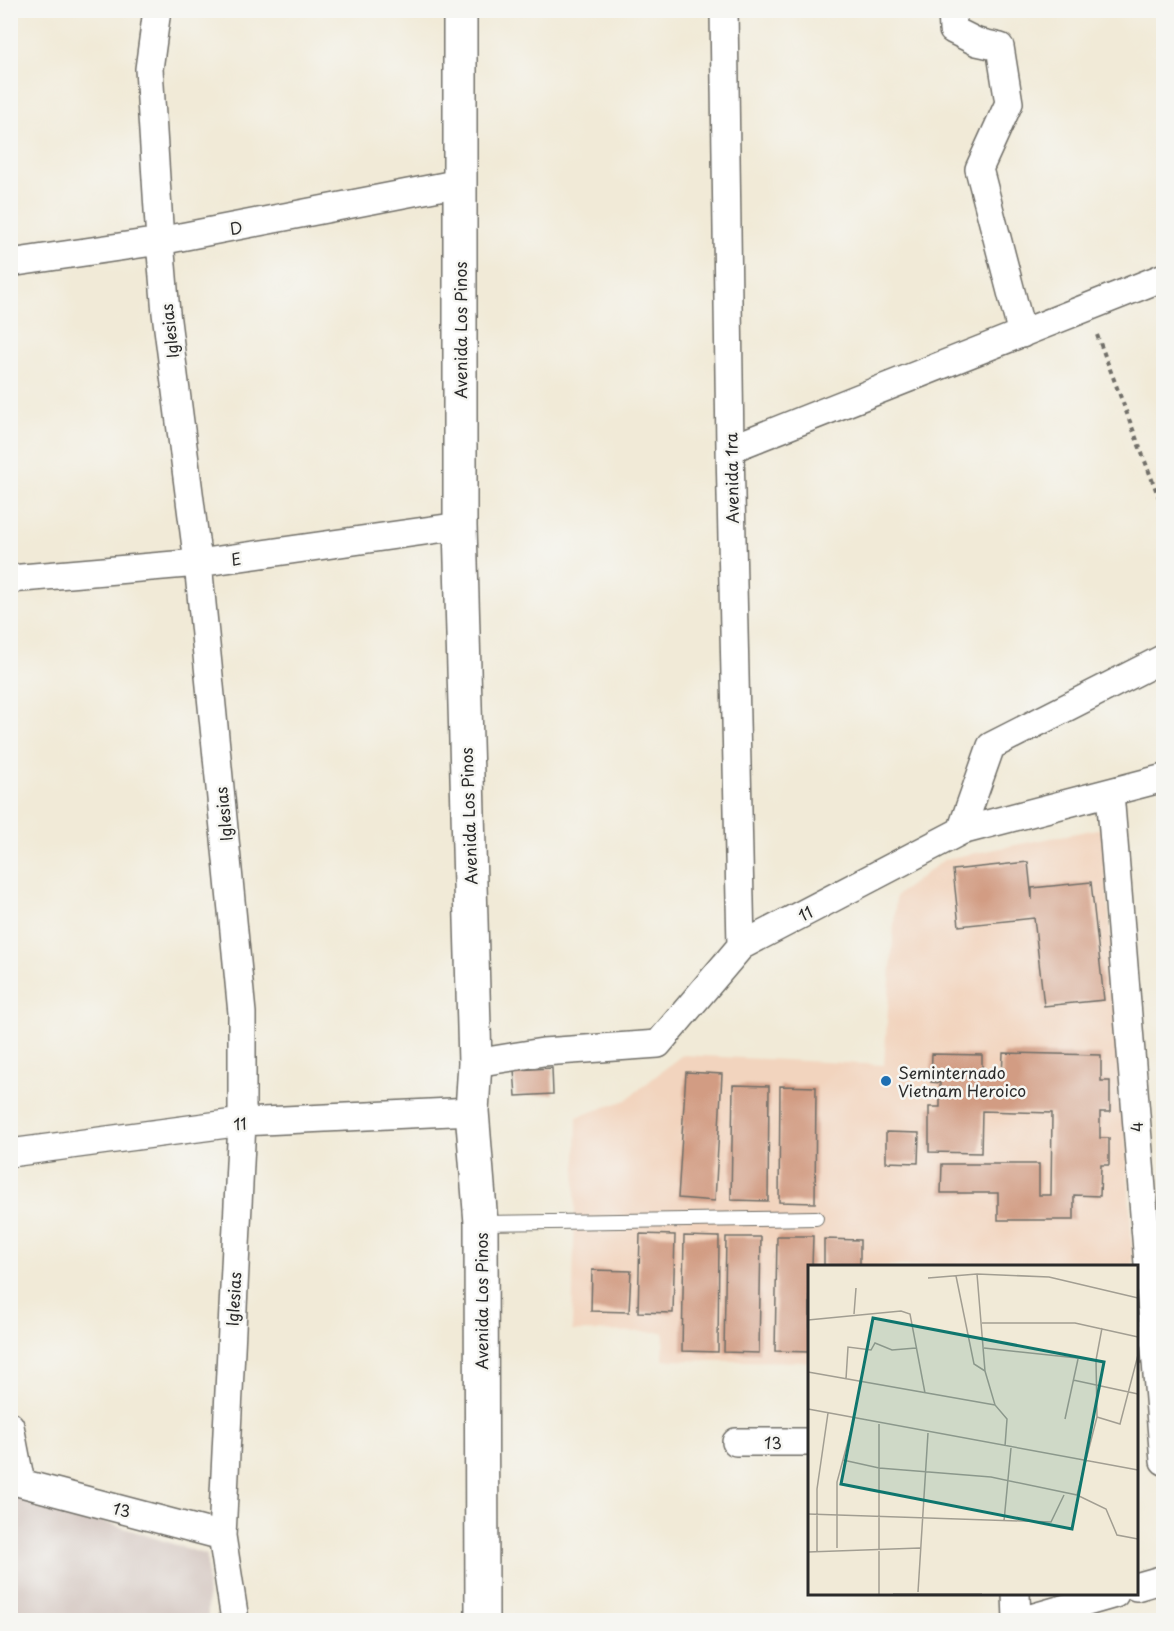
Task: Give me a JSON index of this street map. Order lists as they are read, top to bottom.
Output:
{
  "streets": {
    "street": [
      "D",
      "Avenida Los Pinos",
      "Iglesias",
      "Avenida 1ra",
      "E",
      "11",
      "4",
      "13"
    ]
  },
  "crossings": [
    ["D", "Avenida Los Pinos"],
    ["D", "Iglesias"],
    ["Avenida Los Pinos", "E"],
    ["Avenida Los Pinos", "11"],
    ["Iglesias", "E"],
    ["Iglesias", "11"],
    ["Iglesias", "13"],
    ["Avenida 1ra", "11"],
    ["11", "4"]
  ],
  "places": ["Seminternado Vietnam Heroico"]
}
